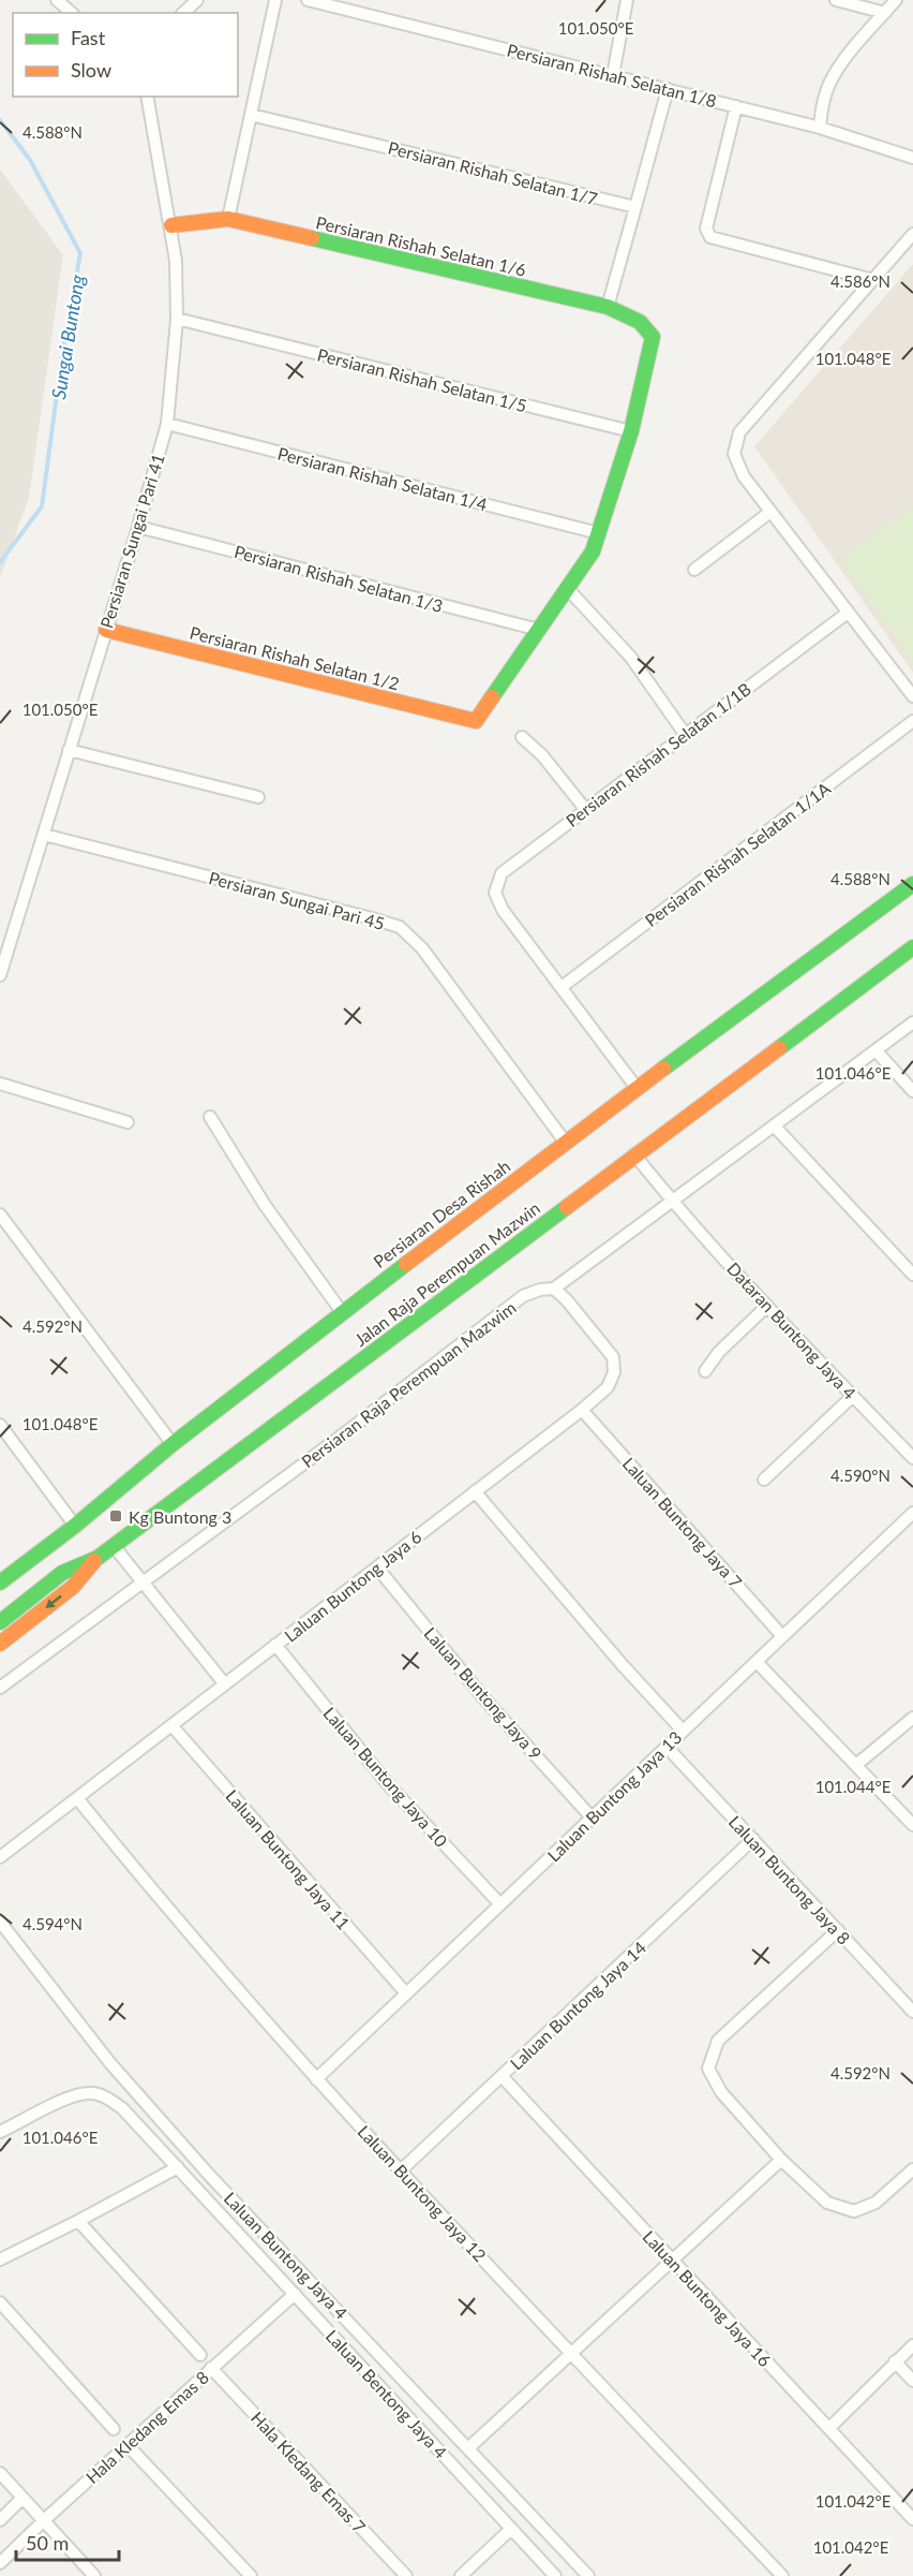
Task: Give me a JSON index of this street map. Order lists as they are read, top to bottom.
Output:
{
  "streets": {
    "street": [
      "Persiaran Rishah Selatan 1/8",
      "Persiaran Rishah Selatan 1/7",
      "Persiaran Rishah Selatan 1/6",
      "Persiaran Rishah Selatan 1/5",
      "Persiaran Rishah Selatan 1/4",
      "Persiaran Sungai Pari 41",
      "Persiaran Rishah Selatan 1/3",
      "Persiaran Rishah Selatan 1/2",
      "Persiaran Rishah Selatan 1/1B",
      "Persiaran Rishah Selatan 1/1A",
      "Persiaran Sungai Pari 45",
      "Persiaran Desa Rishah",
      "Jalan Raja Perempuan Mazwin",
      "Dataran Buntong Jaya 4",
      "Persiaran Raja Perempuan Mazwim",
      "Laluan Buntong Jaya 7",
      "Laluan Buntong Jaya 6",
      "Laluan Buntong Jaya 9",
      "Laluan Buntong Jaya 10",
      "Laluan Buntong Jaya 13",
      "Laluan Buntong Jaya 11",
      "Laluan Buntong Jaya 8",
      "Laluan Buntong Jaya 14",
      "Laluan Buntong Jaya 12",
      "Laluan Buntong Jaya 4",
      "Laluan Buntong Jaya 16",
      "Laluan Bentong Jaya 4",
      "Hala Kledang Emas 8",
      "Hala Kledang Emas 7"
    ]
  },
  "crossings": [
    ["Persiaran Rishah Selatan 1/6", "Persiaran Rishah Selatan 1/5"],
    ["Persiaran Rishah Selatan 1/6", "Persiaran Sungai Pari 41"],
    ["Persiaran Rishah Selatan 1/5", "Persiaran Sungai Pari 41"],
    ["Persiaran Rishah Selatan 1/4", "Persiaran Sungai Pari 41"],
    ["Persiaran Sungai Pari 41", "Persiaran Rishah Selatan 1/3"],
    ["Persiaran Sungai Pari 41", "Persiaran Rishah Selatan 1/2"],
    ["Persiaran Sungai Pari 41", "Persiaran Sungai Pari 45"],
    ["Persiaran Rishah Selatan 1/3", "Persiaran Rishah Selatan 1/2"],
    ["Persiaran Rishah Selatan 1/1B", "Persiaran Rishah Selatan 1/1A"],
    ["Persiaran Sungai Pari 45", "Persiaran Desa Rishah"],
    ["Jalan Raja Perempuan Mazwin", "Dataran Buntong Jaya 4"],
    ["Dataran Buntong Jaya 4", "Persiaran Raja Perempuan Mazwim"],
    ["Persiaran Raja Perempuan Mazwim", "Laluan Buntong Jaya 6"],
    ["Laluan Buntong Jaya 7", "Laluan Buntong Jaya 6"],
    ["Laluan Buntong Jaya 7", "Laluan Buntong Jaya 13"],
    ["Laluan Buntong Jaya 6", "Laluan Buntong Jaya 9"],
    ["Laluan Buntong Jaya 6", "Laluan Buntong Jaya 10"],
    ["Laluan Buntong Jaya 6", "Laluan Buntong Jaya 11"],
    ["Laluan Buntong Jaya 6", "Laluan Buntong Jaya 12"],
    ["Laluan Buntong Jaya 9", "Laluan Buntong Jaya 13"],
    ["Laluan Buntong Jaya 10", "Laluan Buntong Jaya 13"],
    ["Laluan Buntong Jaya 13", "Laluan Buntong Jaya 11"],
    ["Laluan Buntong Jaya 13", "Laluan Buntong Jaya 8"],
    ["Laluan Buntong Jaya 13", "Laluan Buntong Jaya 12"],
    ["Laluan Buntong Jaya 8", "Laluan Buntong Jaya 14"],
    ["Laluan Buntong Jaya 14", "Laluan Buntong Jaya 12"],
    ["Laluan Buntong Jaya 14", "Laluan Buntong Jaya 16"],
    ["Laluan Bentong Jaya 4", "Hala Kledang Emas 8"],
    ["Hala Kledang Emas 8", "Hala Kledang Emas 7"]
  ],
  "water": ["Sungai Buntong"],
  "places": {
    "transit": ["Kg Buntong 3"]
  },
  "legend": ["Fast", "Slow"],
  "scale_bar": "50 m",
  "coordinates": [
    "101.050°E",
    "4.588°N",
    "4.586°N",
    "101.048°E",
    "101.046°E",
    "4.592°N",
    "4.590°N",
    "101.044°E",
    "4.594°N",
    "101.042°E"
  ]
}
